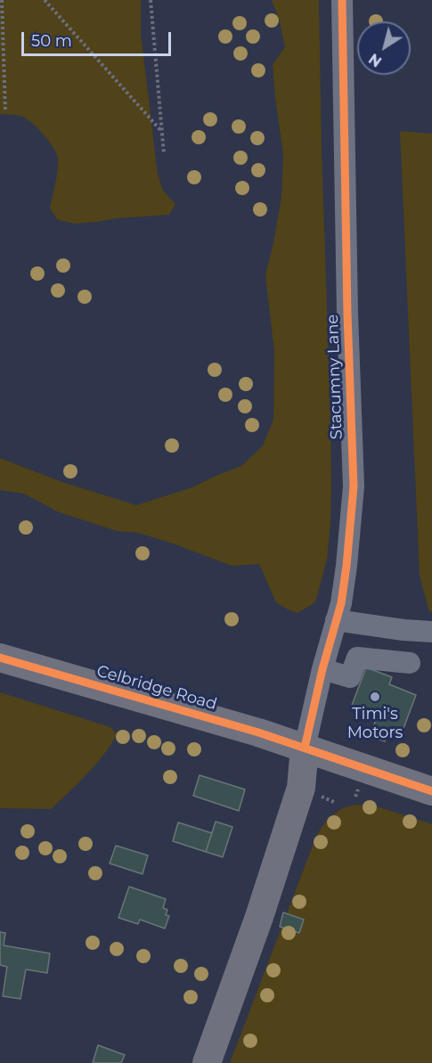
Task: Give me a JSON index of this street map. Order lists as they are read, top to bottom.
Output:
{
  "streets": {
    "main road": ["Celbridge Road"],
    "street": ["Stacumny Lane"]
  },
  "crossings": [
    ["Stacumny Lane", "Celbridge Road"]
  ],
  "places": ["Timi's Motors"],
  "scale_bar": "50 m",
  "north": "bottom left"
}
